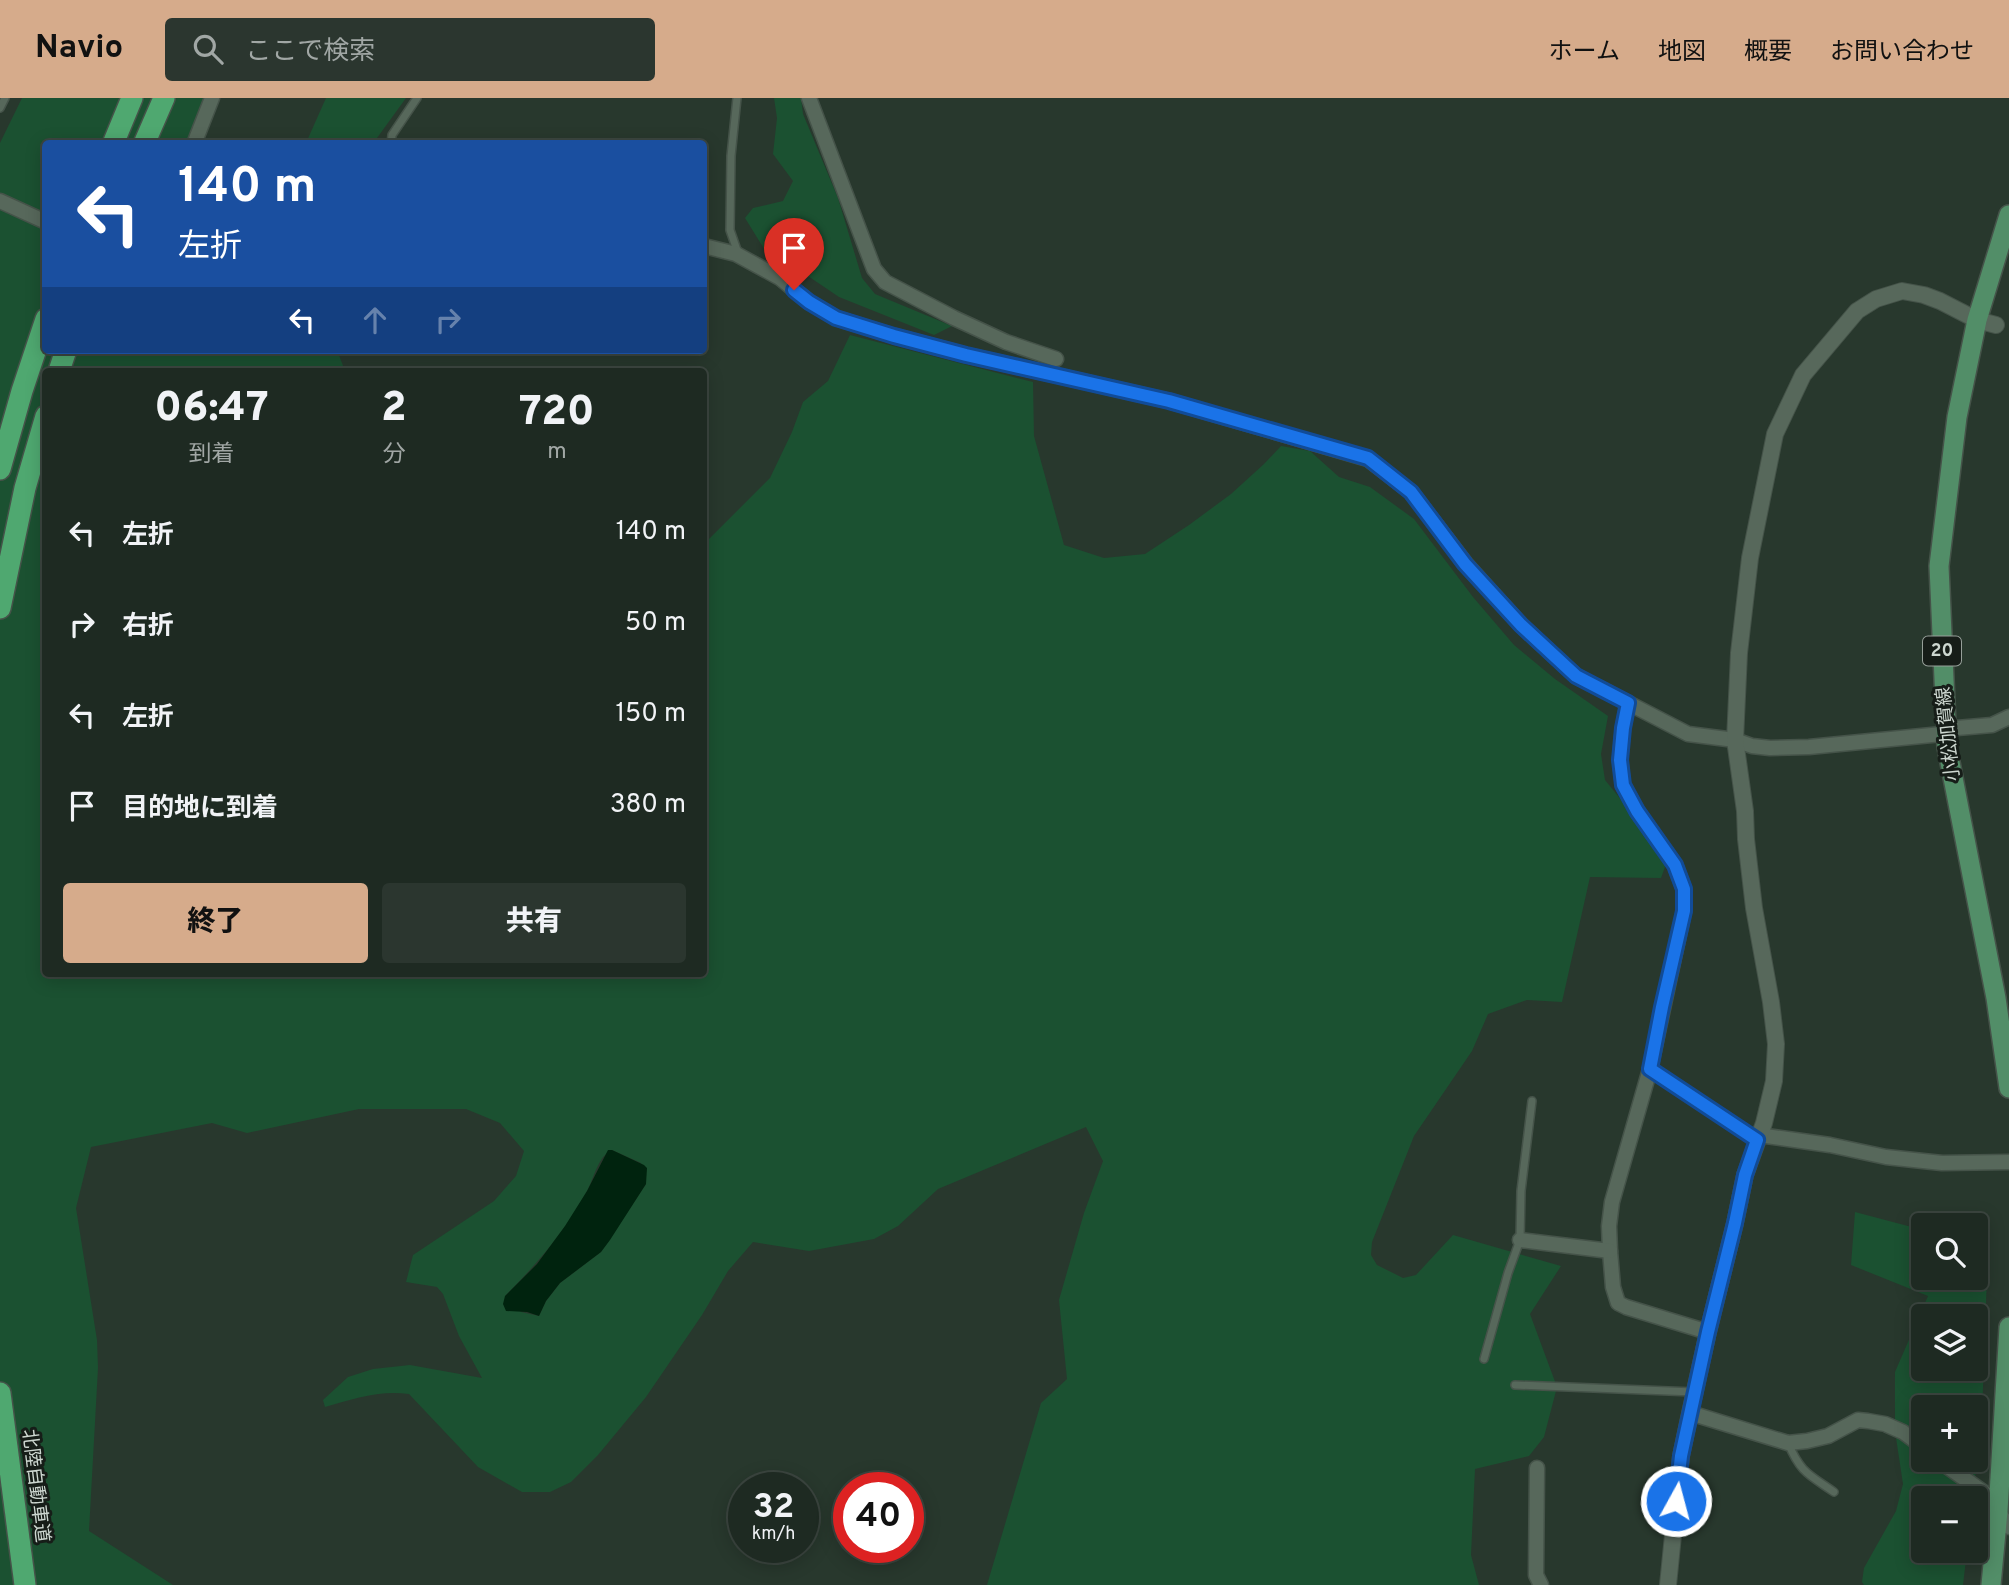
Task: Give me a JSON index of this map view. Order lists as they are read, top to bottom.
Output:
{
  "streets": {
    "highway": ["北陸自動車道"],
    "main road": ["20", "小松加賀線"]
  },
  "page": {
    "header": "Navio",
    "search": "ここで検索",
    "nav": [
      "ホーム",
      "地図",
      "概要",
      "お問い合わせ"
    ],
    "turn": ["140 m", "左折"],
    "eta": [
      "06:47",
      "到着",
      "2",
      "分",
      "720",
      "m"
    ],
    "list": [
      {
        "name": "左折",
        "value": "140 m"
      },
      {
        "name": "右折",
        "value": "50 m"
      },
      {
        "name": "左折",
        "value": "150 m"
      },
      {
        "name": "目的地に到着",
        "value": "380 m"
      }
    ],
    "buttons": ["終了", "共有"],
    "map_buttons": ["+", "−"],
    "speed": "32 km/h",
    "limit": "40"
  }
}
